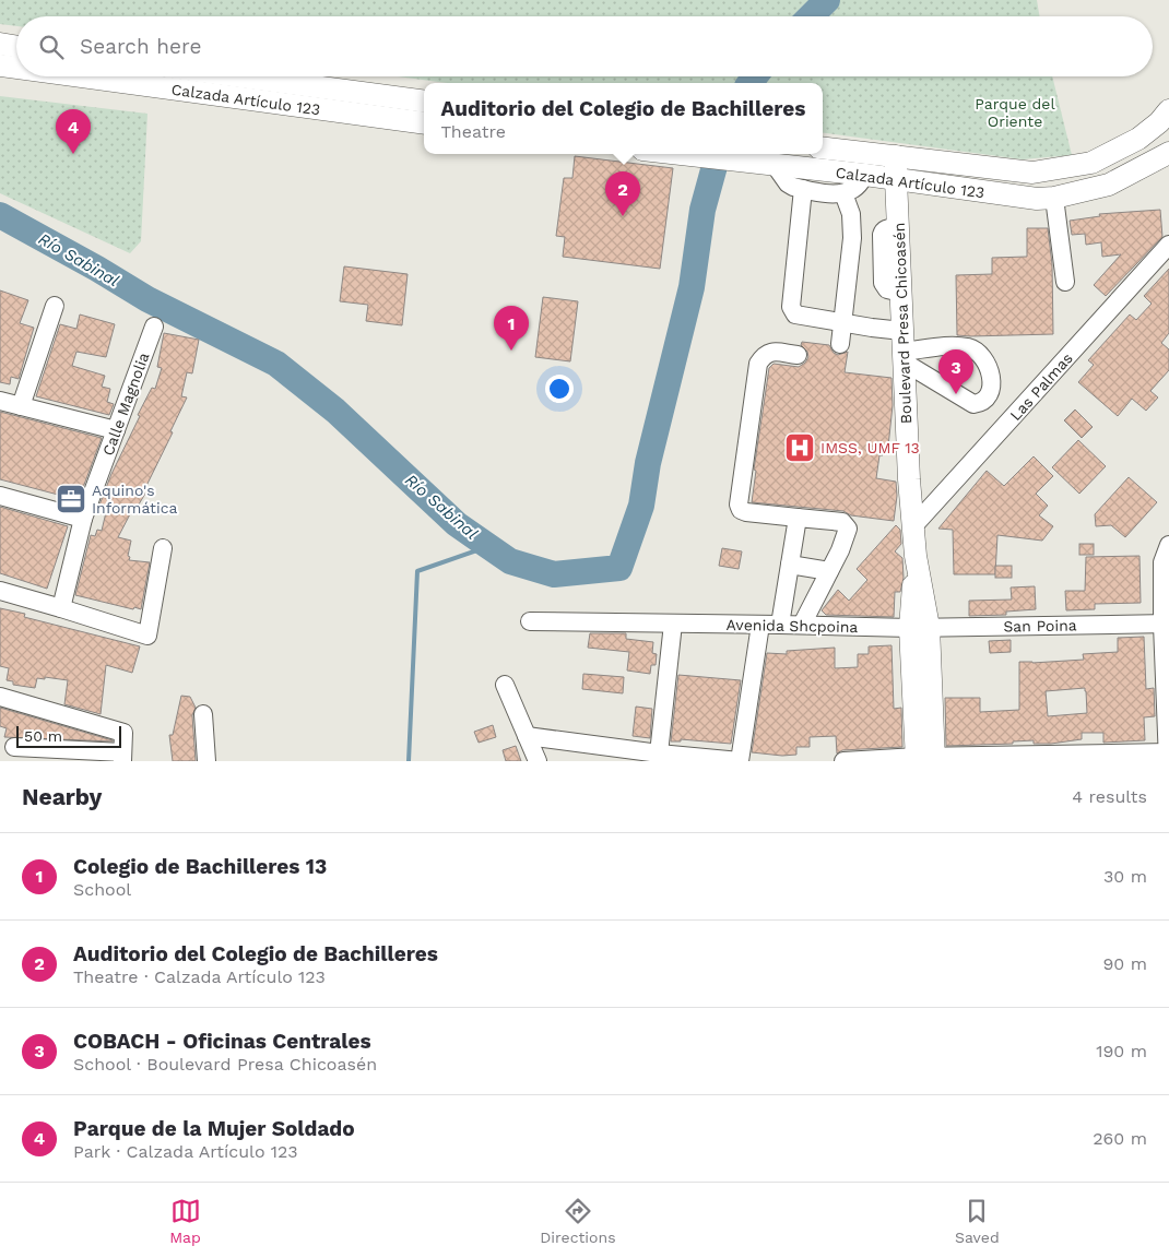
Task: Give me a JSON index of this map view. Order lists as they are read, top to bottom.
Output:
{
  "streets": {
    "main road": ["Calzada Artículo 123", "Boulevard Presa Chicoasén"],
    "street": [
      "Las Palmas",
      "Calle Magnolia",
      "Avenida Shcpoina",
      "San Poina"
    ]
  },
  "crossings": [
    ["Calzada Artículo 123", "Boulevard Presa Chicoasén"],
    ["Boulevard Presa Chicoasén", "Las Palmas"],
    ["Boulevard Presa Chicoasén", "Avenida Shcpoina"],
    ["Boulevard Presa Chicoasén", "San Poina"],
    ["Avenida Shcpoina", "San Poina"]
  ],
  "water": ["Río Sabinal"],
  "parks": ["Parque del Oriente"],
  "places": {
    "hospital": ["IMSS, UMF 13"],
    "office": ["Aquino's Informática"]
  },
  "scale_bar": "50 m",
  "page": {
    "search": "Search here",
    "popup": ["Auditorio del Colegio de Bachilleres", "Theatre"],
    "pins": [
      "4",
      "2",
      "1",
      "3"
    ],
    "scale": "50 m",
    "heading": ["Nearby", "4 results"],
    "list": [
      {
        "mark": "1",
        "name": "Colegio de Bachilleres 13",
        "note": "School",
        "value": "30 m"
      },
      {
        "mark": "2",
        "name": "Auditorio del Colegio de Bachilleres",
        "note": "Theatre · Calzada Artículo 123",
        "value": "90 m"
      },
      {
        "mark": "3",
        "name": "COBACH - Oficinas Centrales",
        "note": "School · Boulevard Presa Chicoasén",
        "value": "190 m"
      },
      {
        "mark": "4",
        "name": "Parque de la Mujer Soldado",
        "note": "Park · Calzada Artículo 123",
        "value": "260 m"
      }
    ],
    "nav": ["Map", "Directions", "Saved"]
  }
}
